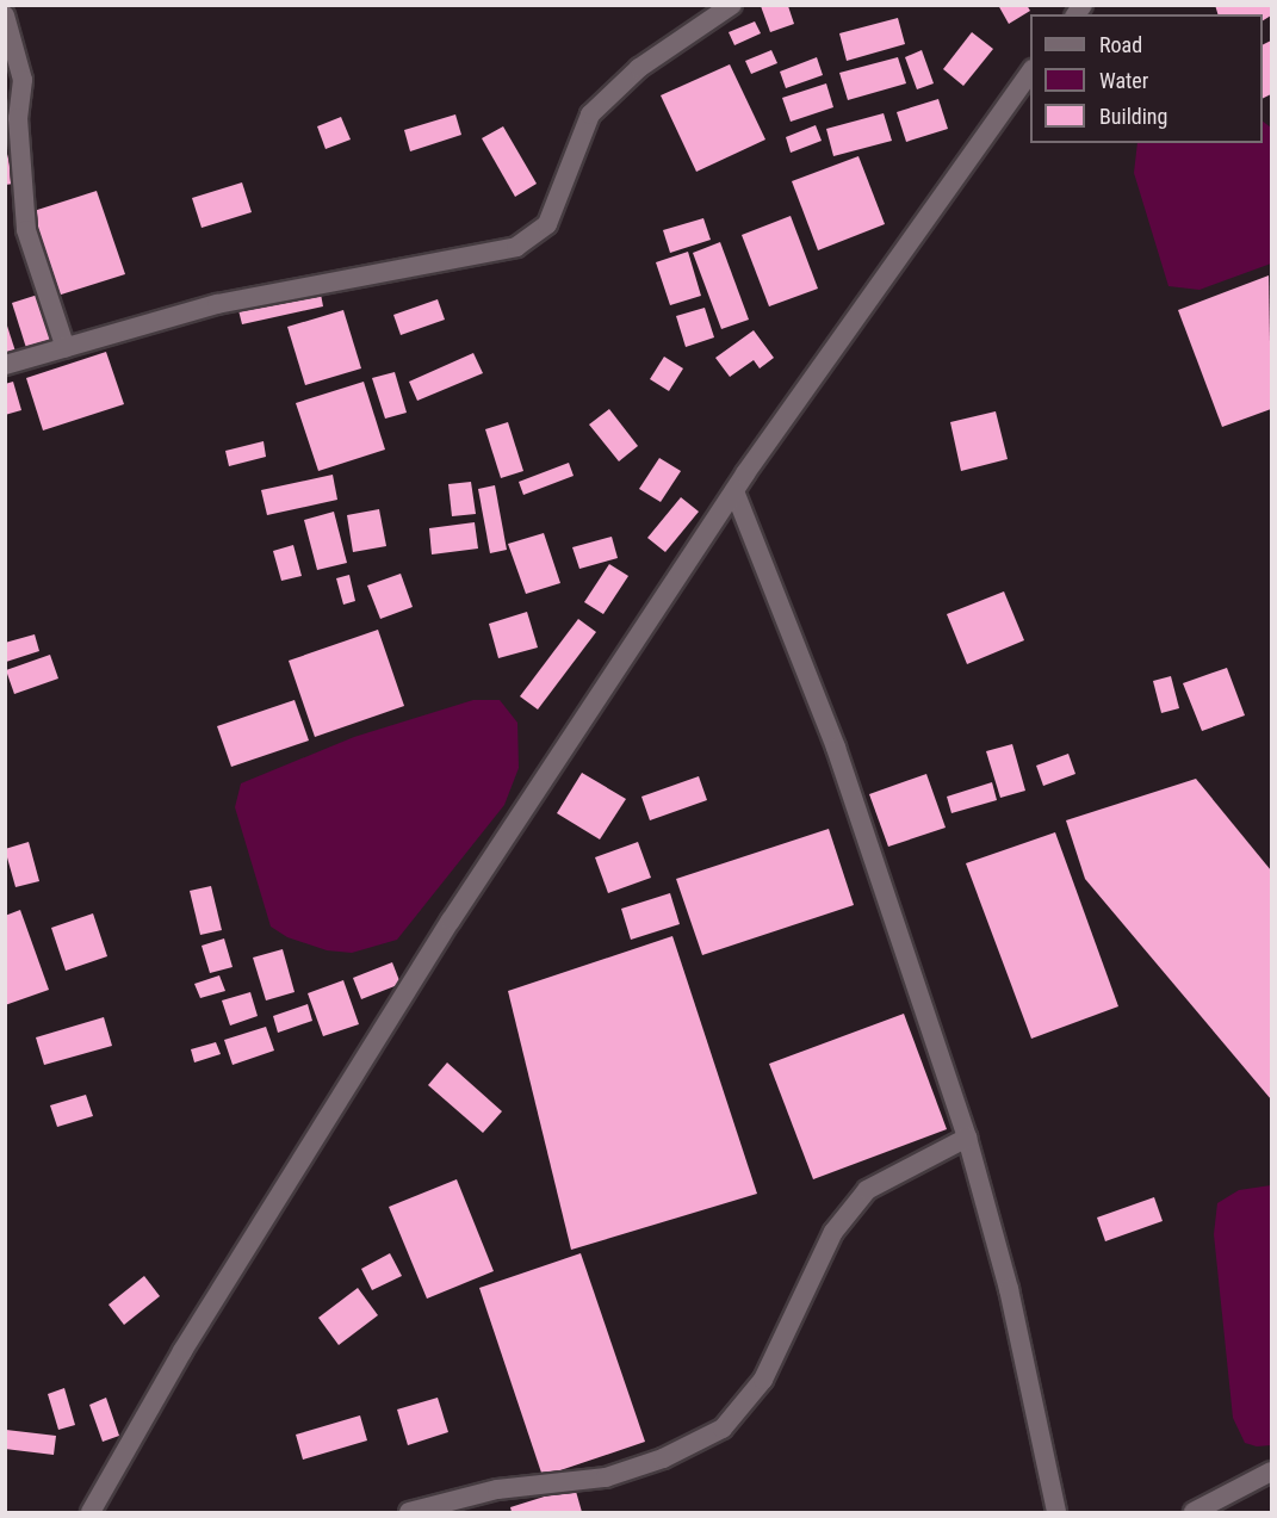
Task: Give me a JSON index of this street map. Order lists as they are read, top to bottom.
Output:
{
  "legend": ["Road", "Water", "Building"]
}
